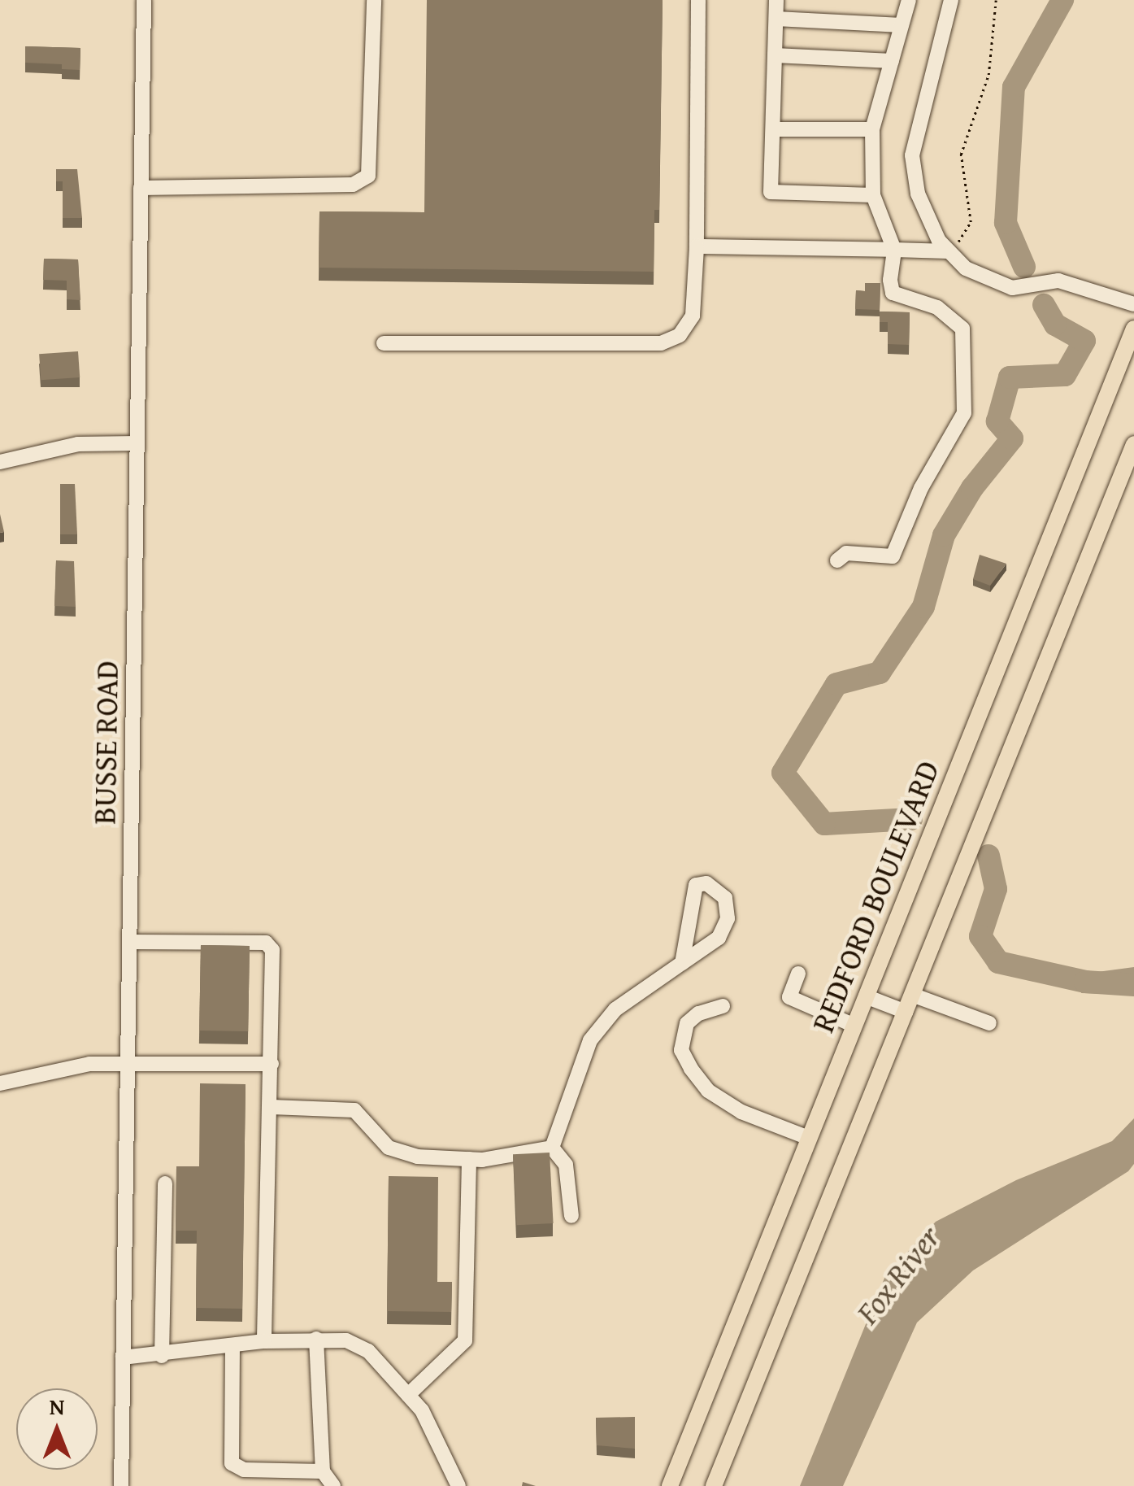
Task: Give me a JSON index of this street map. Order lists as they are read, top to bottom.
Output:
{
  "streets": {
    "main road": ["REDFORD BOULEVARD"],
    "street": ["BUSSE ROAD"]
  },
  "water": ["Fox River"],
  "north": "top"
}
